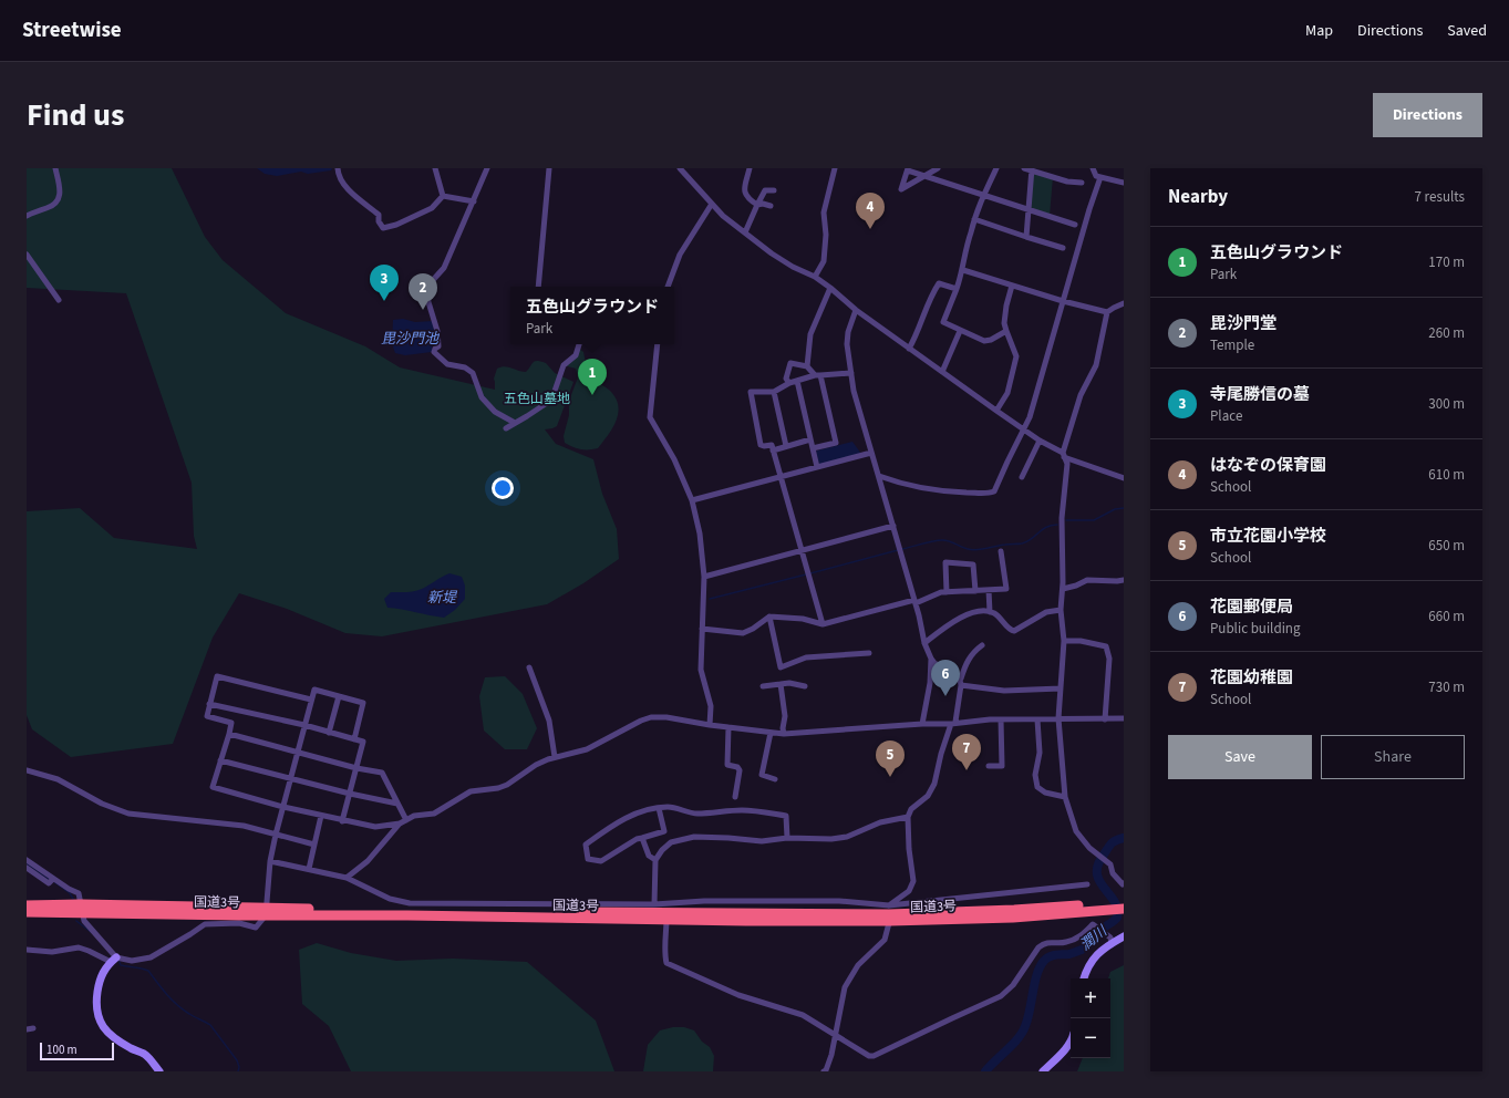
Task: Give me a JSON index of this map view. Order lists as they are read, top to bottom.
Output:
{
  "streets": {
    "highway": ["国道3号"]
  },
  "water": ["毘沙門池", "新堤", "潤川"],
  "parks": ["五色山墓地"],
  "scale_bar": "100 m",
  "page": {
    "header": "Streetwise",
    "nav": ["Map", "Directions", "Saved"],
    "title": "Find us",
    "buttons": [
      "Directions",
      ["Save", "Share"]
    ],
    "heading": ["Nearby", "7 results"],
    "pins": [
      "4",
      "3",
      "2",
      "1",
      "6",
      "7",
      "5"
    ],
    "list": [
      {
        "mark": "1",
        "name": "五色山グラウンド",
        "note": "Park",
        "value": "170 m"
      },
      {
        "mark": "2",
        "name": "毘沙門堂",
        "note": "Temple",
        "value": "260 m"
      },
      {
        "mark": "3",
        "name": "寺尾勝信の墓",
        "note": "Place",
        "value": "300 m"
      },
      {
        "mark": "4",
        "name": "はなぞの保育園",
        "note": "School",
        "value": "610 m"
      },
      {
        "mark": "5",
        "name": "市立花園小学校",
        "note": "School",
        "value": "650 m"
      },
      {
        "mark": "6",
        "name": "花園郵便局",
        "note": "Public building",
        "value": "660 m"
      },
      {
        "mark": "7",
        "name": "花園幼稚園",
        "note": "School",
        "value": "730 m"
      }
    ],
    "popup": ["五色山グラウンド", "Park"],
    "map_buttons": ["+", "−"],
    "scale": "100 m"
  }
}
